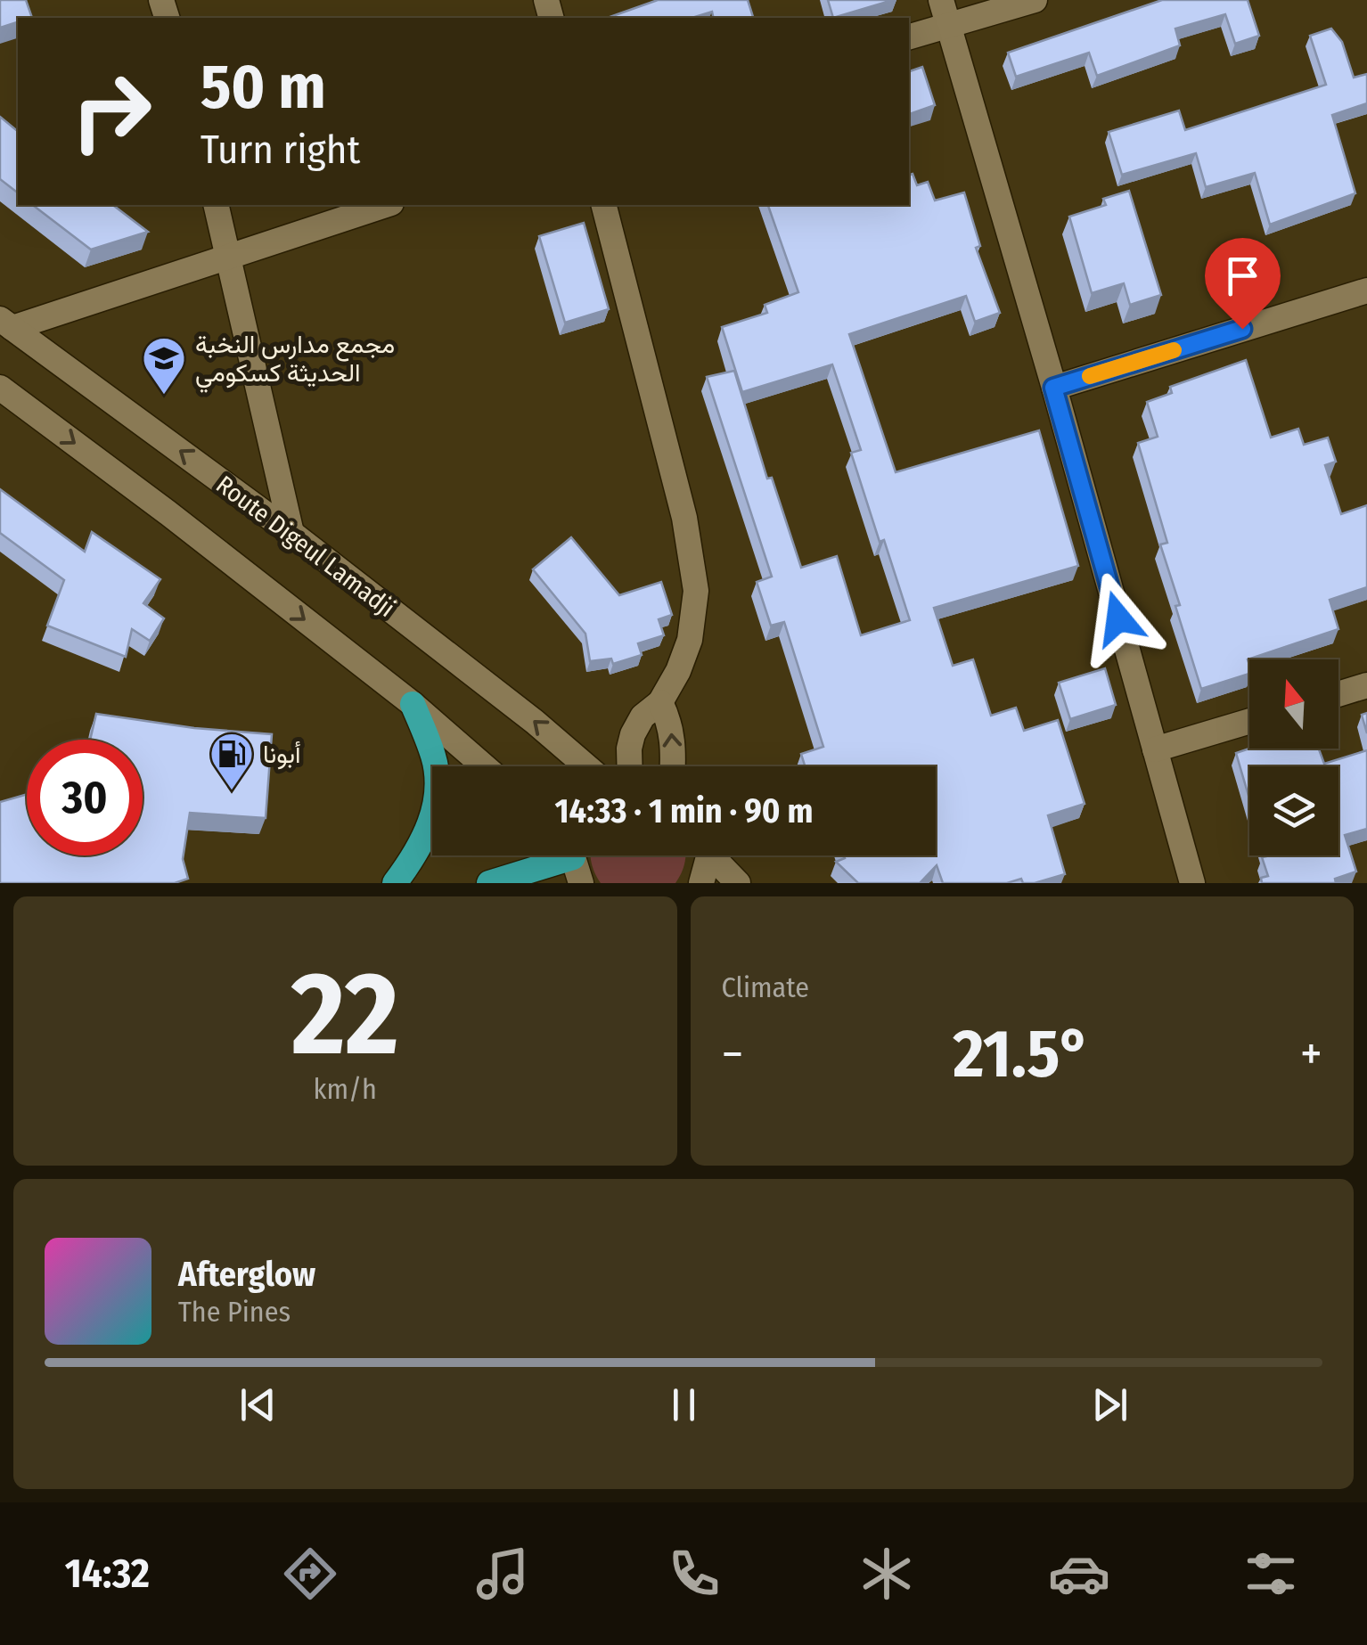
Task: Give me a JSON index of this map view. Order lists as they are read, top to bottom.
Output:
{
  "streets": {
    "street": ["Route Digeul Lamadji"]
  },
  "places": {
    "school or university": ["مجمع مدارس النخبة الحديثة كسكومي"],
    "fuel station": ["أبونا"]
  },
  "north": "top",
  "page": {
    "turn": ["50 m", "Turn right"],
    "limit": "30",
    "trip": "14:33 · 1 min · 90 m",
    "tile": [
      ["22", "km/h"],
      "Climate"
    ],
    "heat": ["−", "21.5°", "+"],
    "song": ["Afterglow", "The Pines"],
    "tabs": "14:32"
  }
}
